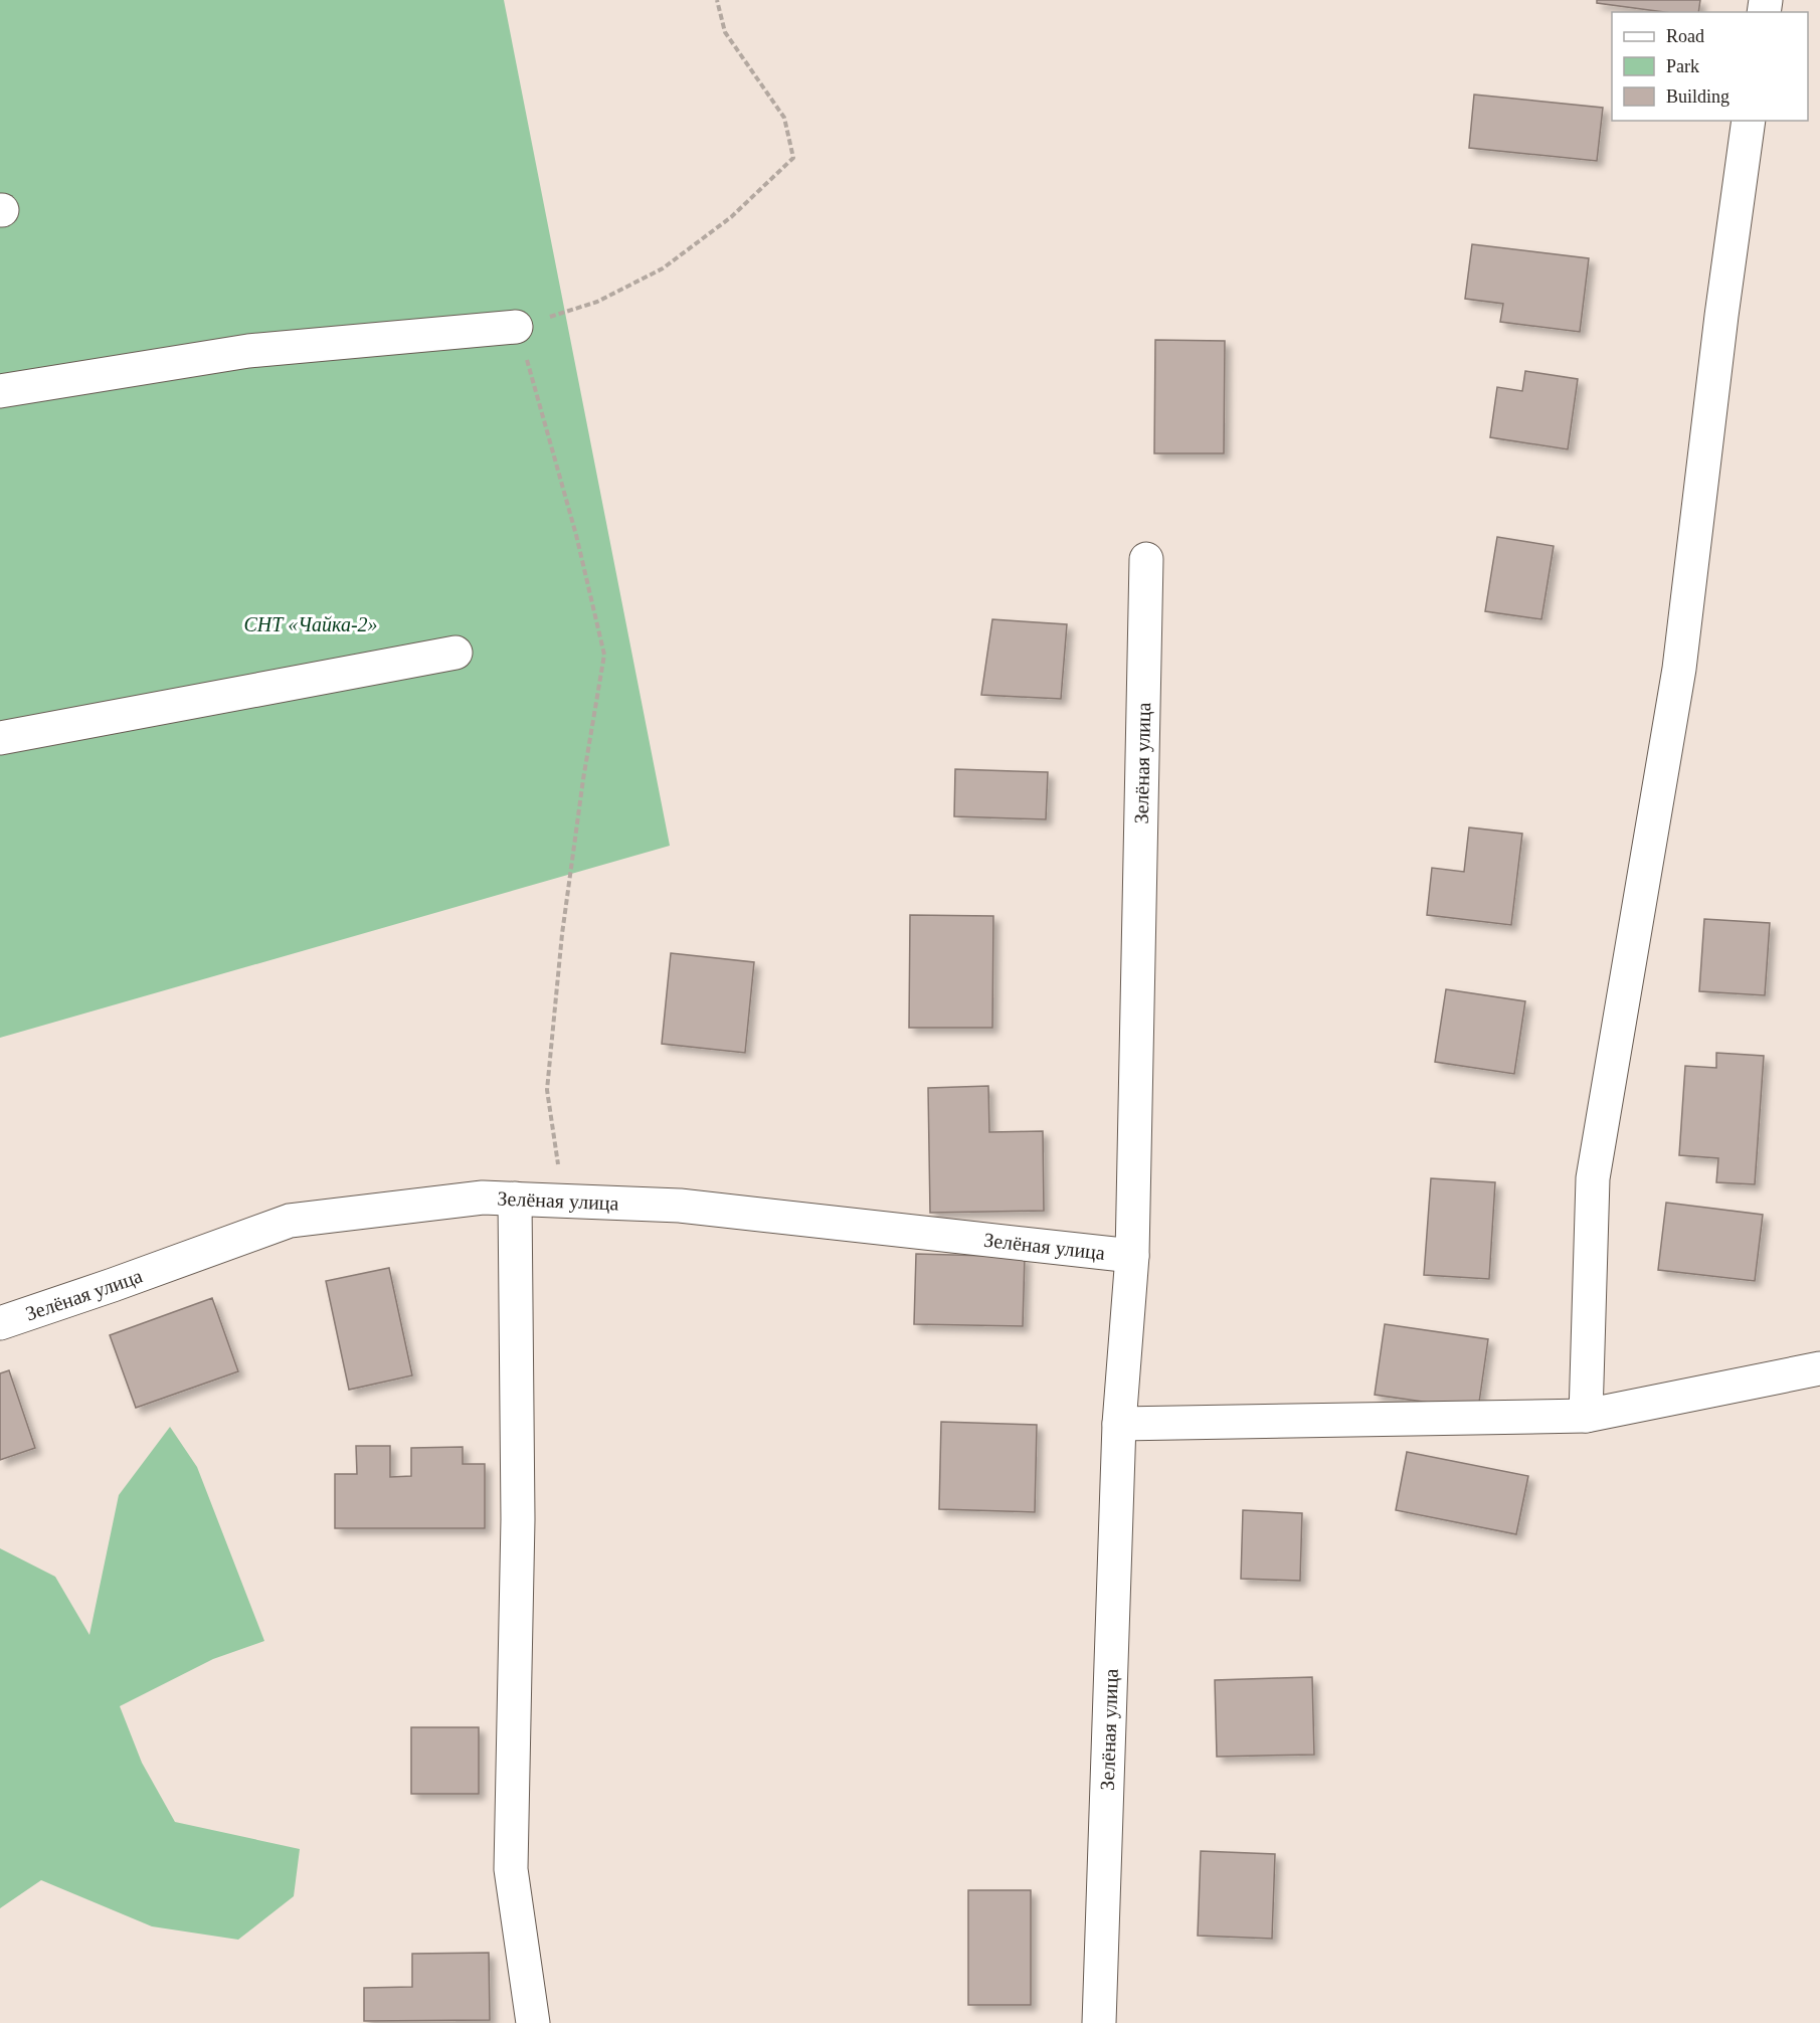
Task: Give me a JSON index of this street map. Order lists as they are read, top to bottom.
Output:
{
  "streets": {
    "street": ["Зелёная улица"]
  },
  "parks": ["СНТ «Чайка-2»"],
  "legend": ["Road", "Park", "Building"]
}
